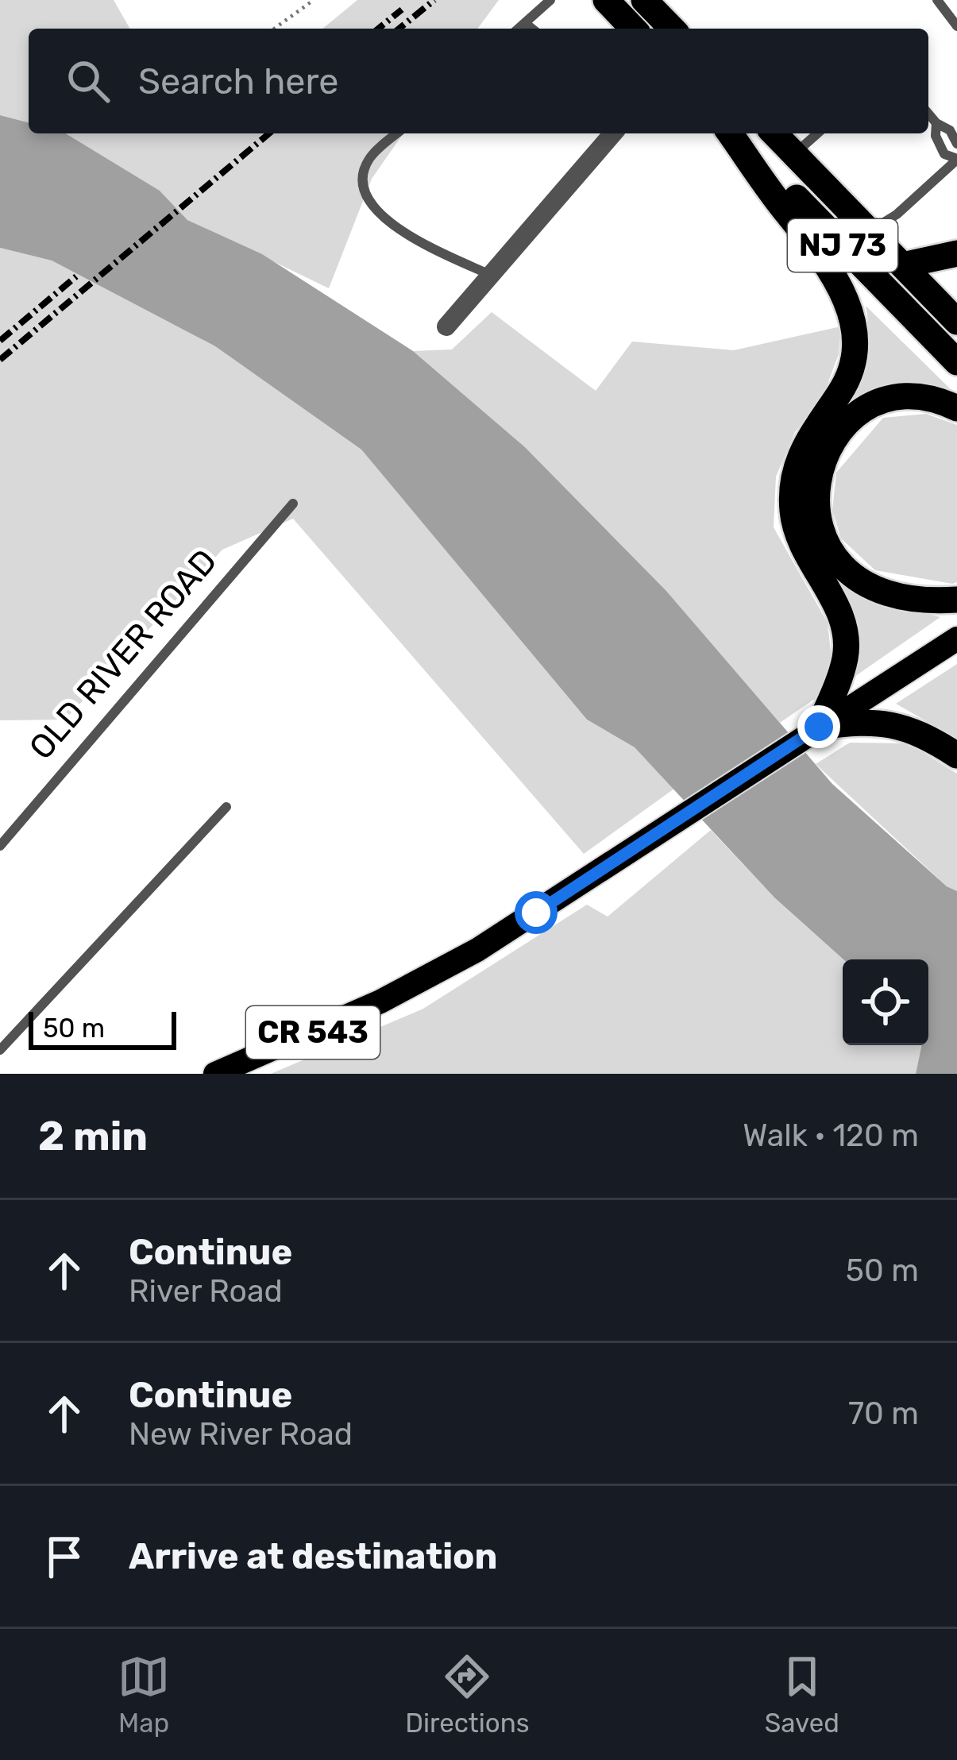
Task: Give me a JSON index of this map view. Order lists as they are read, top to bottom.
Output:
{
  "streets": {
    "highway": ["NJ 73"],
    "main road": ["CR 543"],
    "lane": ["OLD RIVER ROAD"]
  },
  "scale_bar": "50 m",
  "page": {
    "search": "Search here",
    "scale": "50 m",
    "heading": ["2 min", "Walk · 120 m"],
    "list": [
      ["Continue", "River Road", "50 m"],
      ["Continue", "New River Road", "70 m"],
      "Arrive at destination"
    ],
    "nav": ["Map", "Directions", "Saved"]
  }
}
